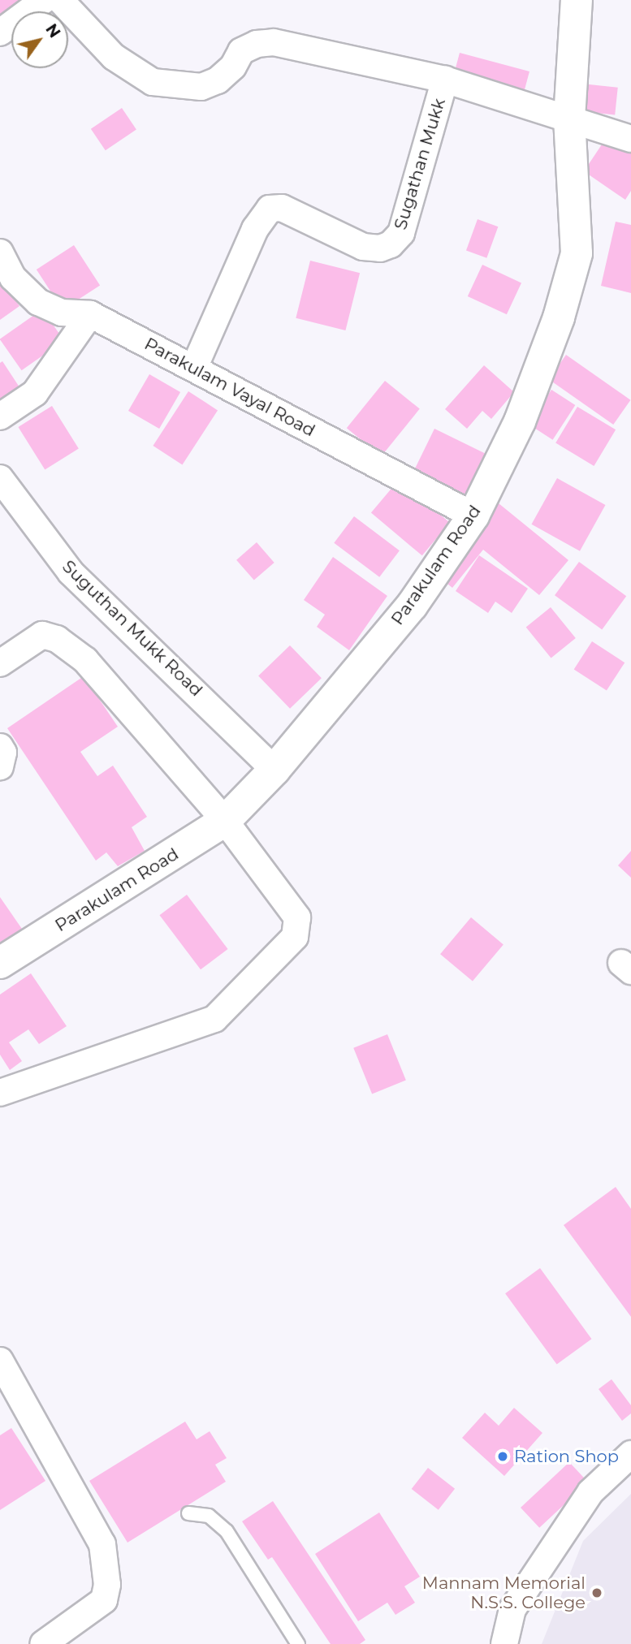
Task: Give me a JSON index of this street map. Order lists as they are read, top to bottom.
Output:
{
  "streets": {
    "street": [
      "Sugathan Mukk",
      "Parakulam Vayal Road",
      "Parakulam Road",
      "Suguthan Mukk Road"
    ]
  },
  "crossings": [
    ["Sugathan Mukk", "Parakulam Vayal Road"],
    ["Sugathan Mukk", "Parakulam Road"],
    ["Parakulam Vayal Road", "Parakulam Road"],
    ["Parakulam Road", "Suguthan Mukk Road"]
  ],
  "places": ["Ration Shop", "Mannam Memorial N.S.S. College"],
  "north": "top right"
}
